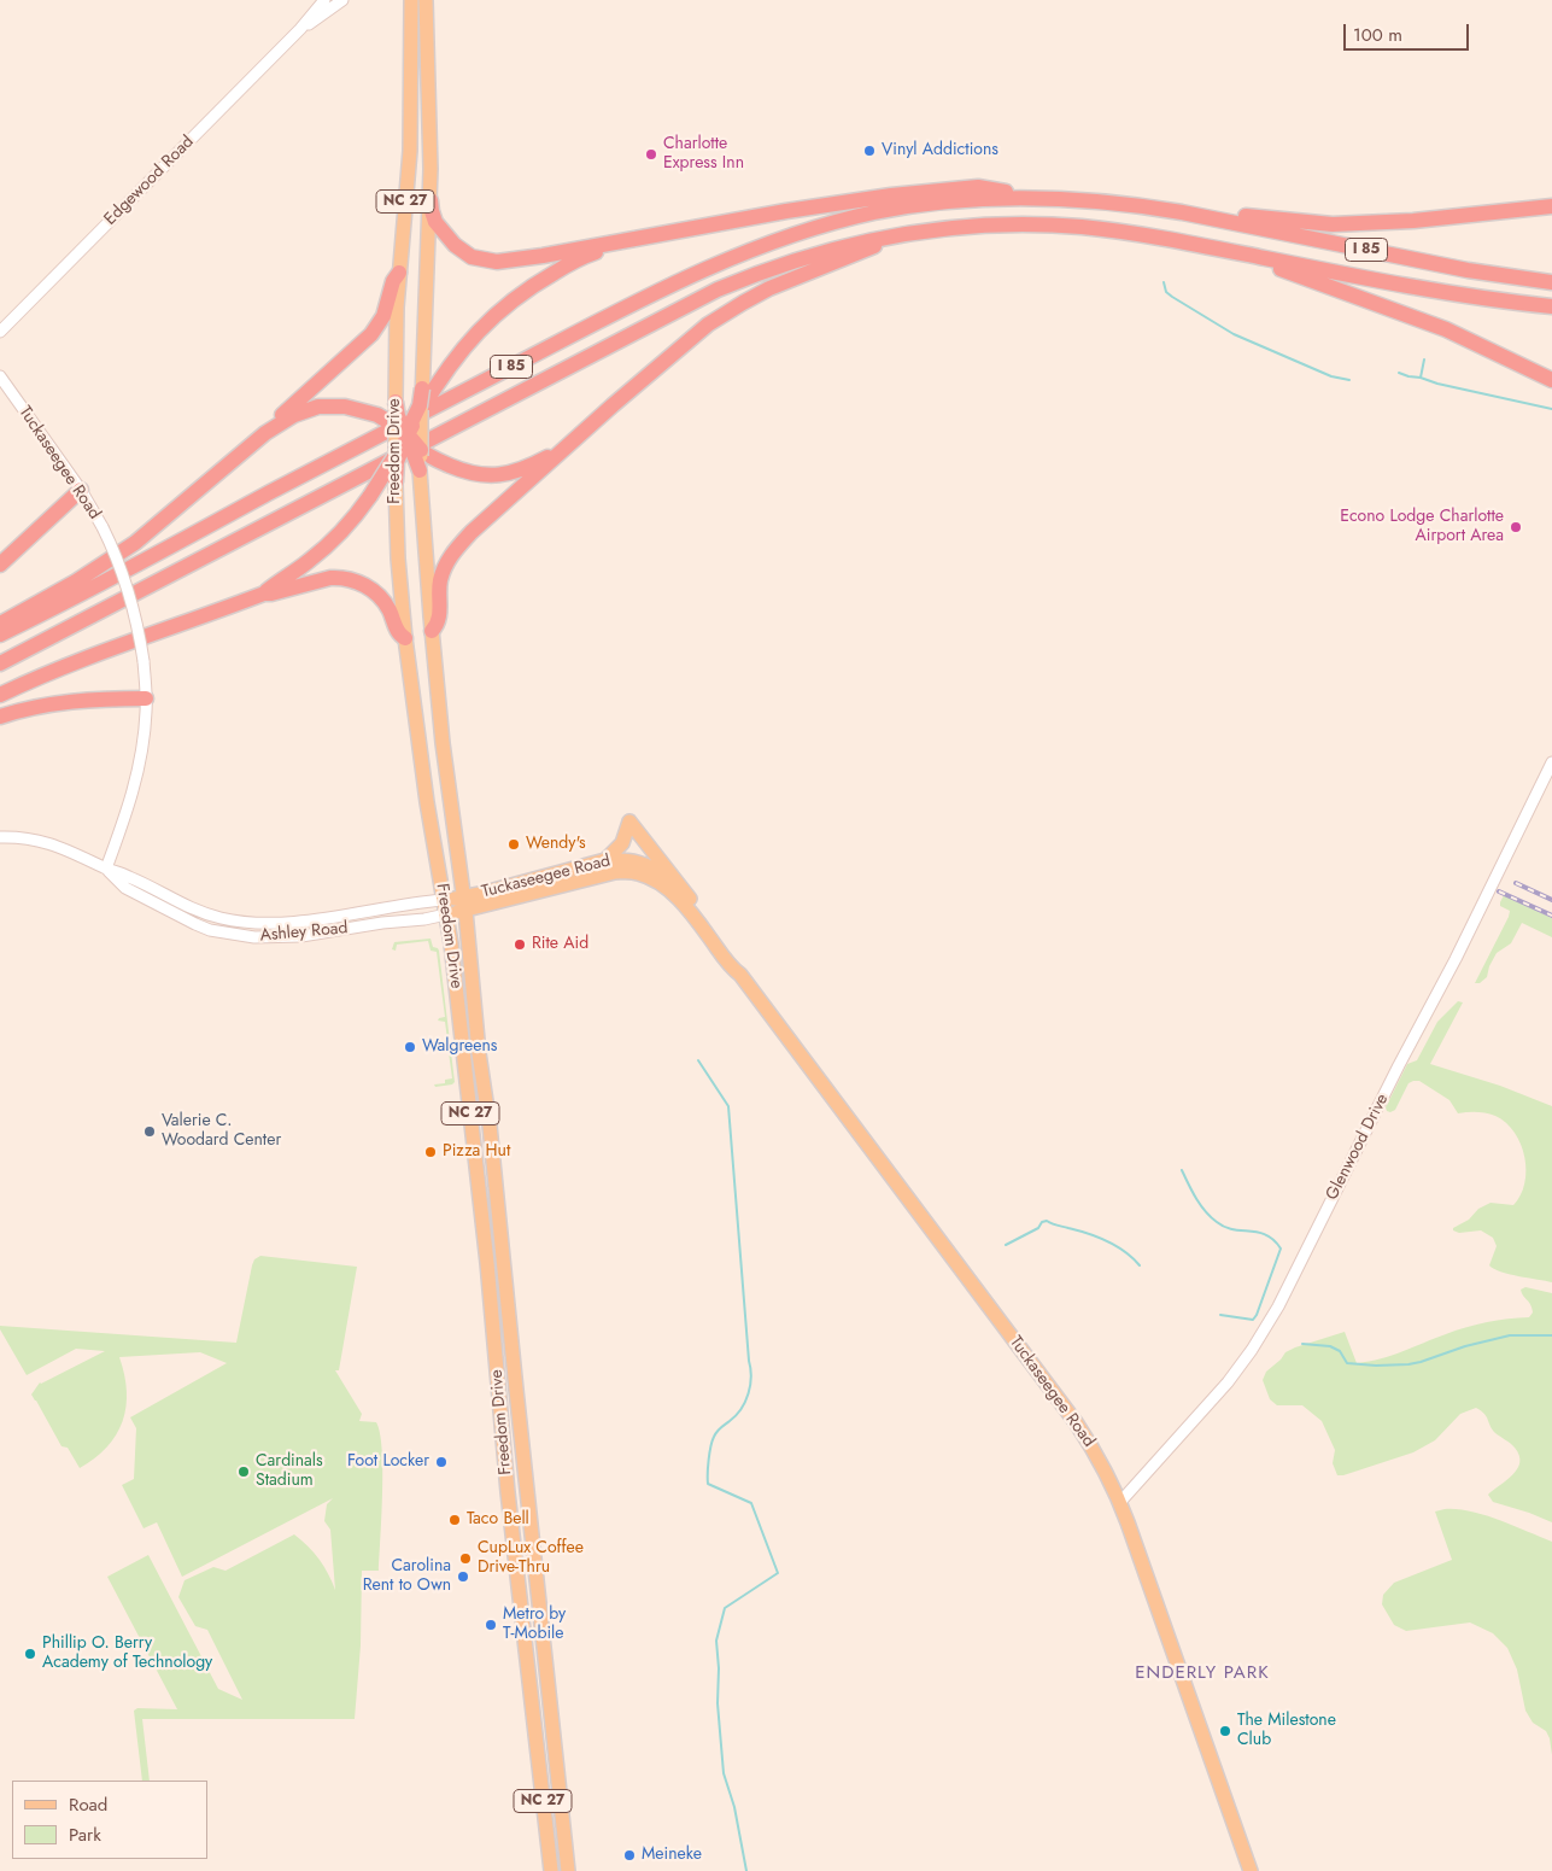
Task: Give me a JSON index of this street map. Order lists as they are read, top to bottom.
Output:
{
  "streets": {
    "highway": ["I 85"],
    "main road": ["NC 27", "Freedom Drive", "Tuckaseegee Road"],
    "street": ["Edgewood Road", "Ashley Road", "Glenwood Drive"]
  },
  "crossings": [
    ["Freedom Drive", "Tuckaseegee Road"],
    ["Freedom Drive", "Ashley Road"],
    ["Tuckaseegee Road", "Ashley Road"],
    ["Tuckaseegee Road", "Glenwood Drive"]
  ],
  "districts": ["ENDERLY PARK"],
  "places": [
    "Vinyl Addictions",
    "Charlotte Express Inn",
    "Econo Lodge Charlotte Airport Area",
    "Wendy's",
    "Rite Aid",
    "Walgreens",
    "Valerie C. Woodard Center",
    "Pizza Hut",
    "Foot Locker",
    "Cardinals Stadium",
    "Taco Bell",
    "CupLux Coffee Drive-Thru",
    "Carolina Rent to Own",
    "Metro by T-Mobile",
    "Phillip O. Berry Academy of Technology",
    "The Milestone Club",
    "Meineke"
  ],
  "legend": ["Road", "Park"],
  "scale_bar": "100 m"
}
